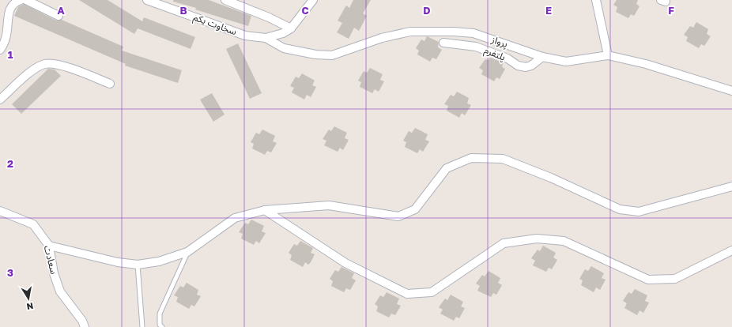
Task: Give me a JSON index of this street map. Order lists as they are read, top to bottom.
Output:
{
  "streets": {
    "street": [
      "سخاوت یکم",
      "پرواز",
      "پلتفرم",
      "سعادت"
    ]
  },
  "crossings": [
    ["سخاوت یکم", "پرواز"],
    ["پرواز", "پلتفرم"]
  ],
  "north": "bottom",
  "grid": {
    "columns": [
      "A",
      "B",
      "C",
      "D",
      "E",
      "F"
    ],
    "rows": ["1", "2", "3"]
  }
}
